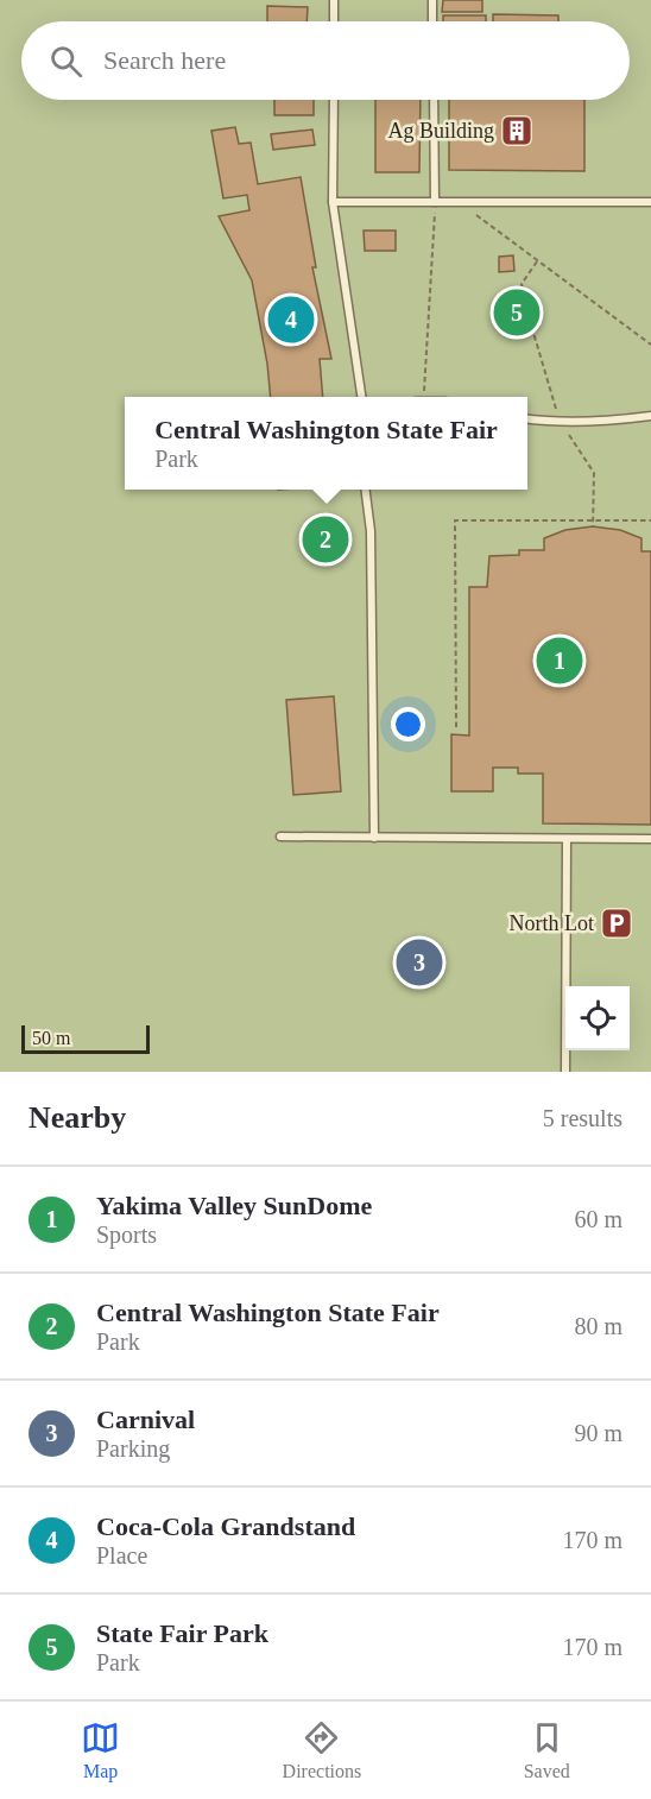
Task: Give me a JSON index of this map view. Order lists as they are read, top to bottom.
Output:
{
  "places": {
    "building": ["Ag Building"],
    "parking": ["North Lot"]
  },
  "scale_bar": "50 m",
  "page": {
    "search": "Search here",
    "pins": [
      "5",
      "4",
      "2",
      "1",
      "3"
    ],
    "popup": ["Central Washington State Fair", "Park"],
    "scale": "50 m",
    "heading": ["Nearby", "5 results"],
    "list": [
      {
        "mark": "1",
        "name": "Yakima Valley SunDome",
        "note": "Sports",
        "value": "60 m"
      },
      {
        "mark": "2",
        "name": "Central Washington State Fair",
        "note": "Park",
        "value": "80 m"
      },
      {
        "mark": "3",
        "name": "Carnival",
        "note": "Parking",
        "value": "90 m"
      },
      {
        "mark": "4",
        "name": "Coca-Cola Grandstand",
        "note": "Place",
        "value": "170 m"
      },
      {
        "mark": "5",
        "name": "State Fair Park",
        "note": "Park",
        "value": "170 m"
      }
    ],
    "nav": ["Map", "Directions", "Saved"]
  }
}
